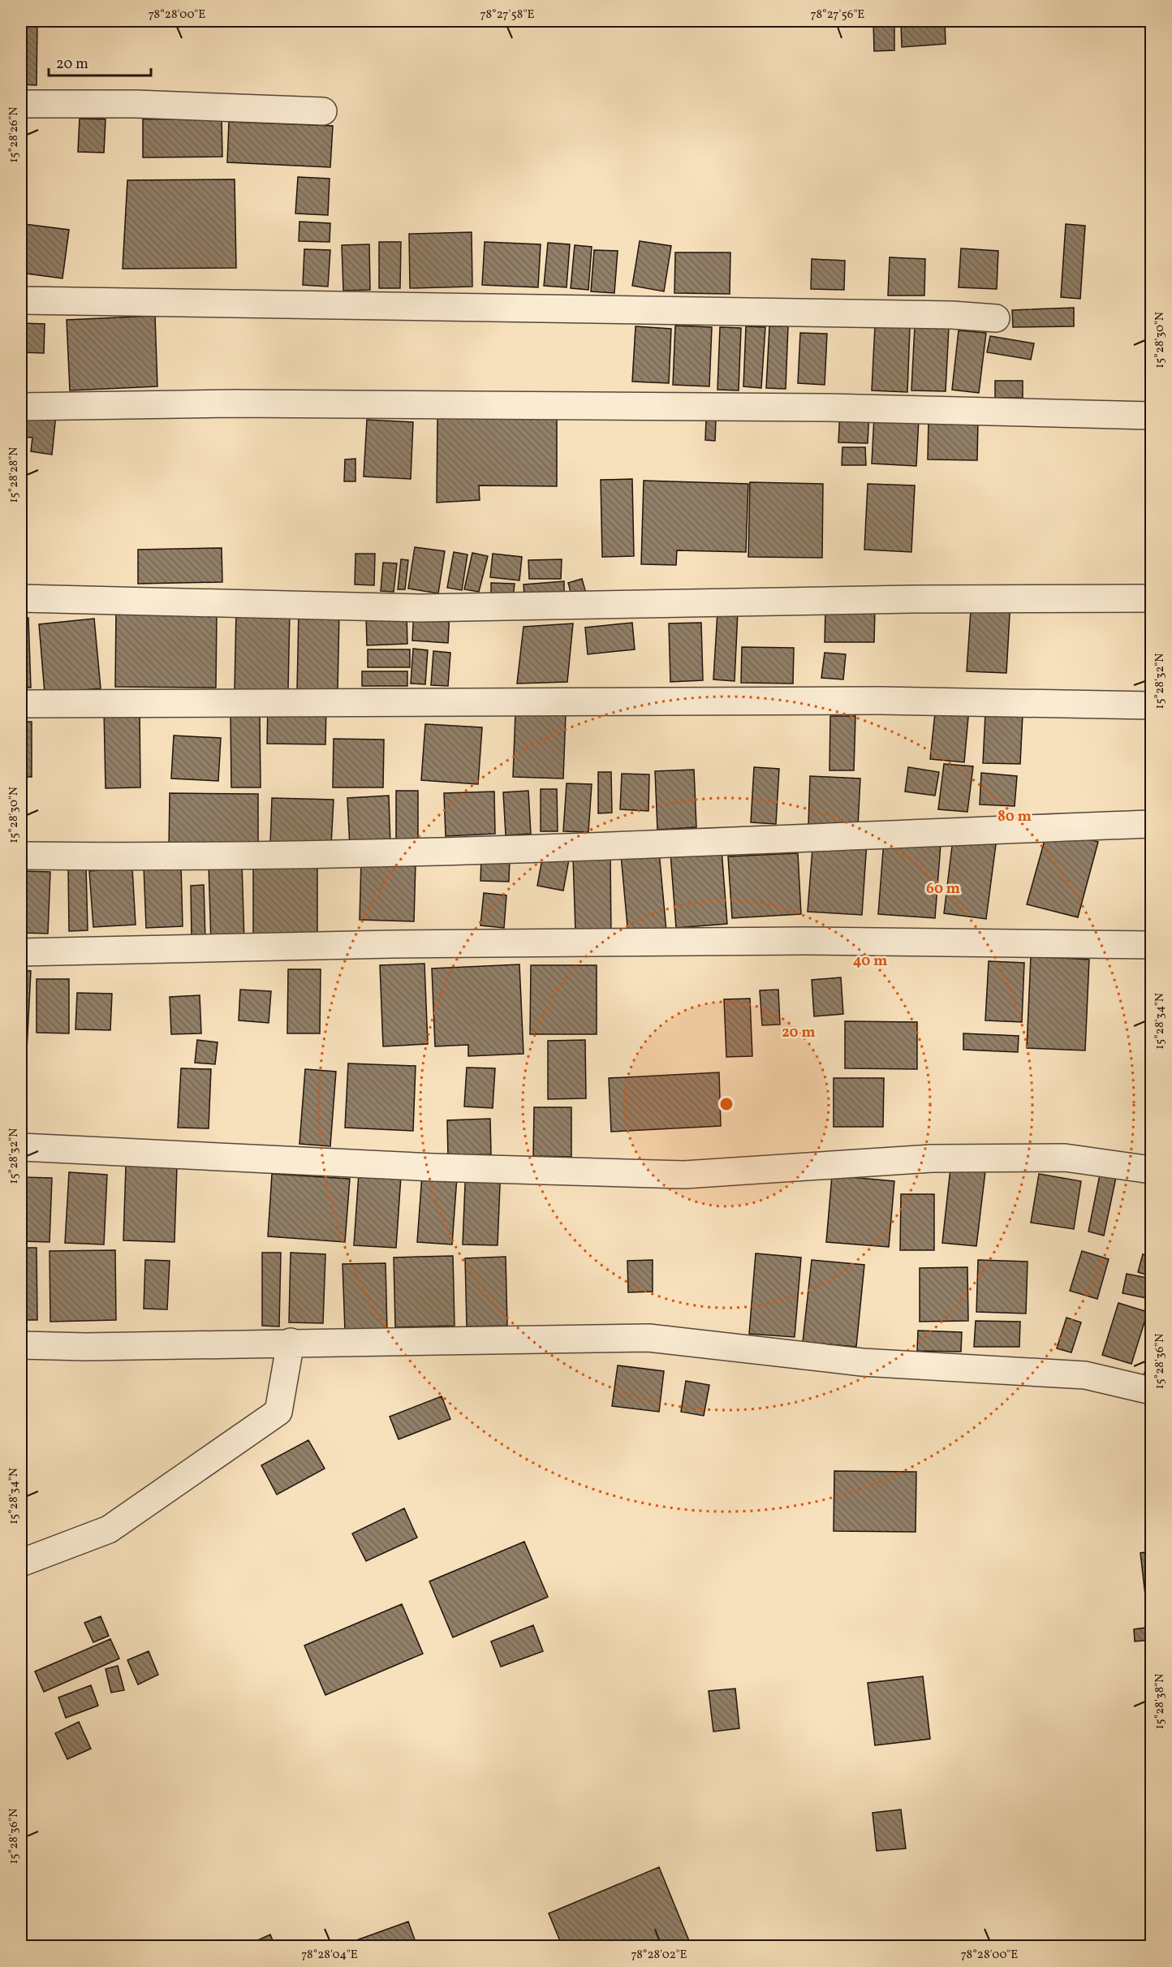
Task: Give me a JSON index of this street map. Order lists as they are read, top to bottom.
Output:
{
  "scale_bar": "20 m",
  "coordinates": [
    "78°28'00\"E",
    "78°27'58\"E",
    "78°27'56\"E",
    "15°28'26\"N",
    "15°28'30\"N",
    "15°28'28\"N",
    "15°28'32\"N",
    "15°28'34\"N",
    "15°28'36\"N",
    "15°28'38\"N",
    "78°28'04\"E",
    "78°28'02\"E"
  ],
  "rings": [
    "80 m",
    "60 m",
    "40 m",
    "20 m"
  ]
}
